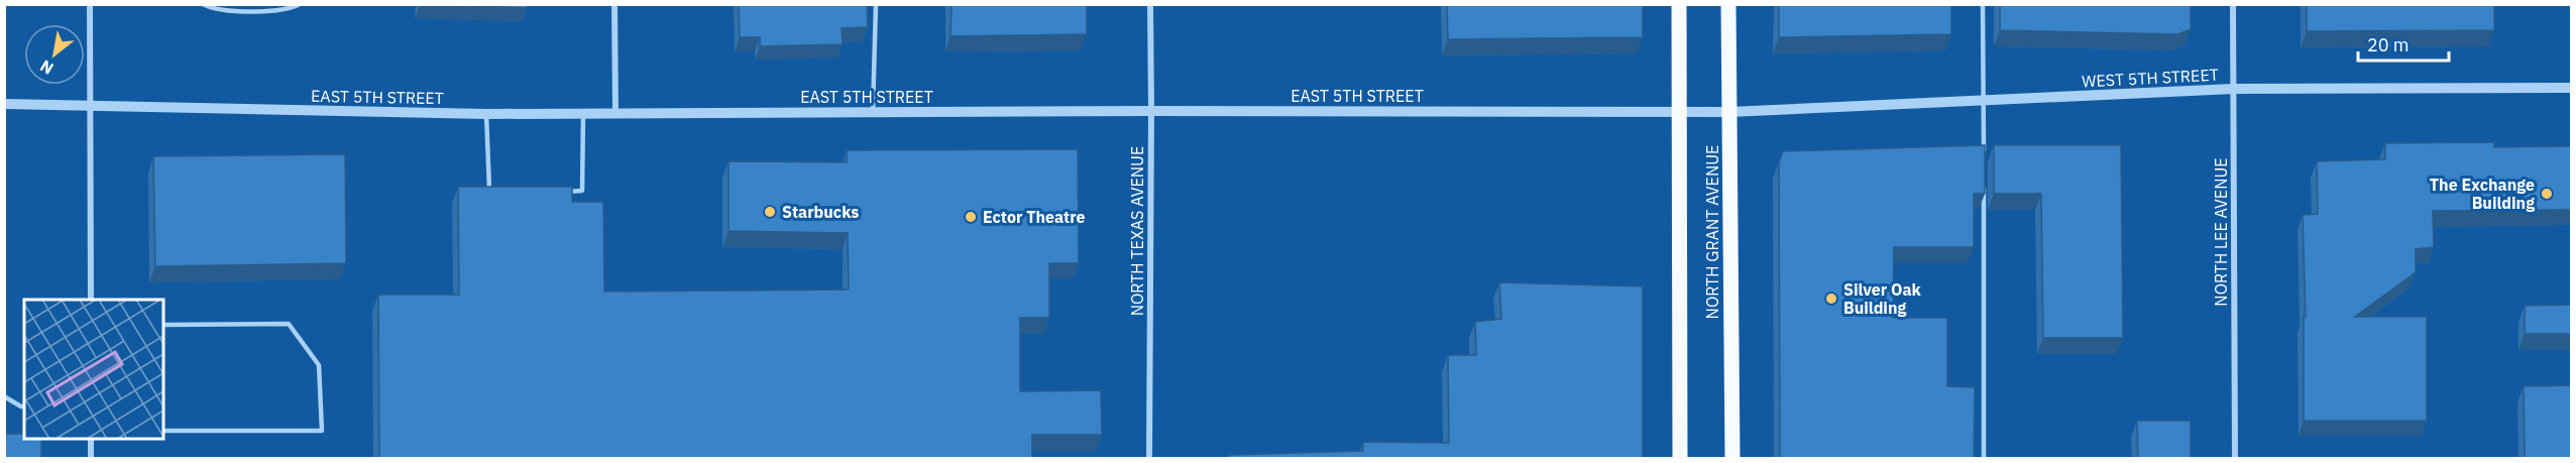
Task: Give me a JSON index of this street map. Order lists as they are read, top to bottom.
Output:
{
  "streets": {
    "main road": ["NORTH GRANT AVENUE"],
    "street": [
      "WEST 5TH STREET",
      "EAST 5TH STREET",
      "NORTH TEXAS AVENUE",
      "NORTH LEE AVENUE"
    ]
  },
  "crossings": [
    ["WEST 5TH STREET", "EAST 5TH STREET"],
    ["WEST 5TH STREET", "NORTH GRANT AVENUE"],
    ["WEST 5TH STREET", "NORTH LEE AVENUE"],
    ["EAST 5TH STREET", "NORTH TEXAS AVENUE"],
    ["EAST 5TH STREET", "NORTH GRANT AVENUE"]
  ],
  "places": [
    "The Exchange Building",
    "Starbucks",
    "Ector Theatre",
    "Silver Oak Building"
  ],
  "scale_bar": "20 m",
  "north": "bottom left"
}
